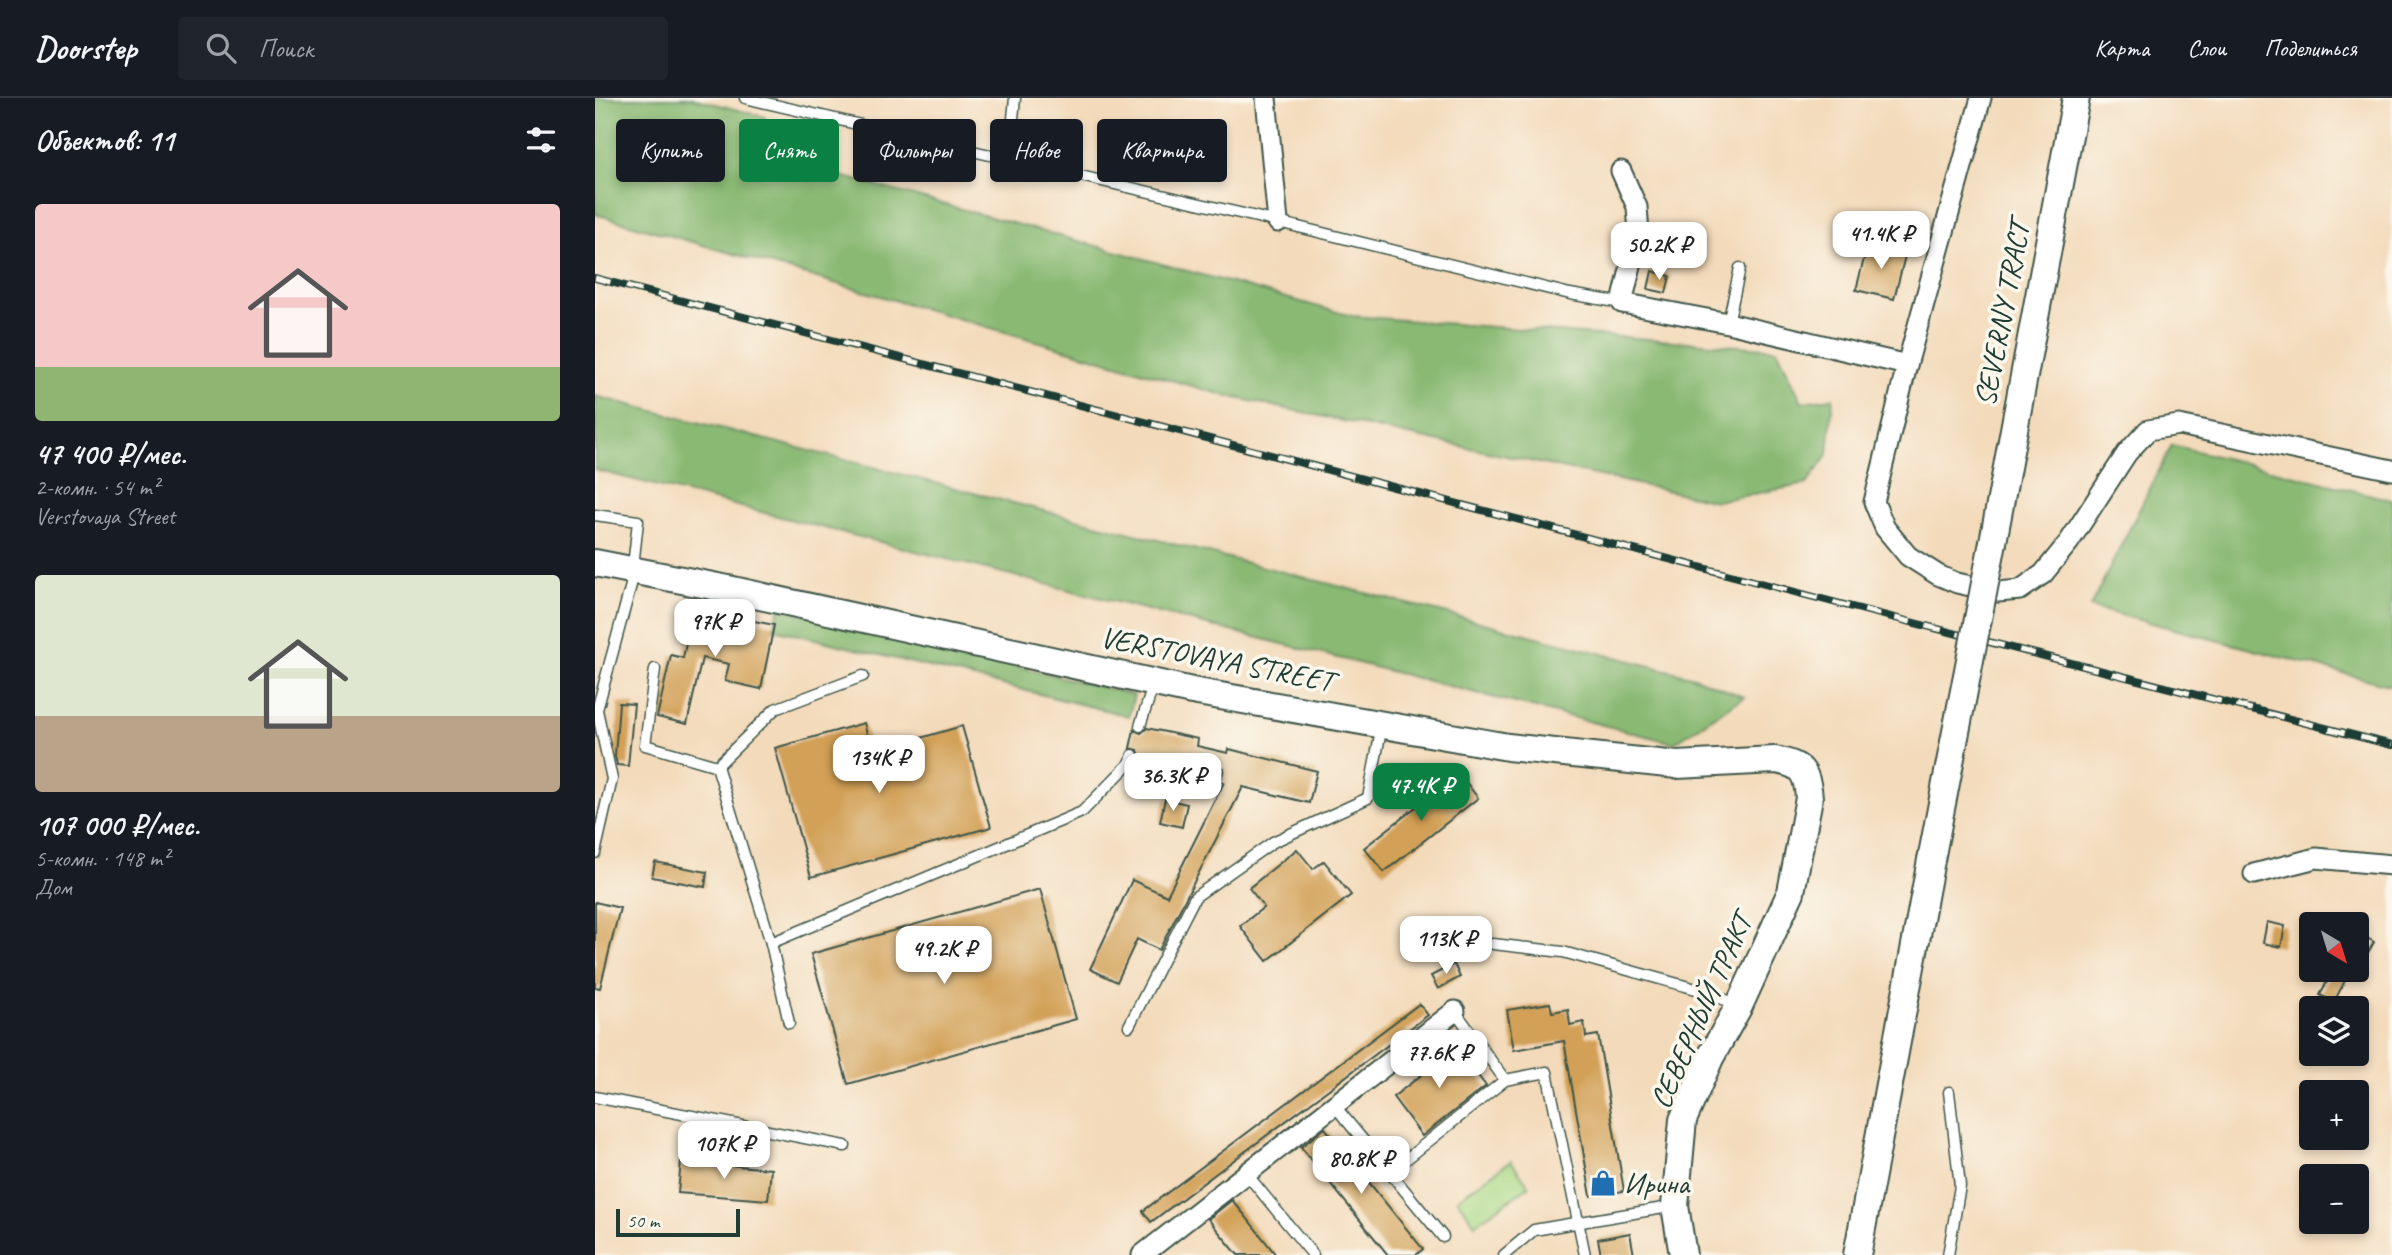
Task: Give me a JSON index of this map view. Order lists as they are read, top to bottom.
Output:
{
  "streets": {
    "street": ["SEVERNY TRACT", "VERSTOVAYA STREET", "СЕВЕРНЫЙ ТРАКТ"]
  },
  "crossings": [
    ["VERSTOVAYA STREET", "СЕВЕРНЫЙ ТРАКТ"]
  ],
  "places": {
    "shop": ["Ирина"]
  },
  "scale_bar": "50 m",
  "north": "bottom right",
  "page": {
    "header": "Doorstep",
    "search": "Поиск",
    "nav": ["Карта", "Слои", "Поделиться"],
    "heading": "Объектов: 11",
    "chip": [
      "Купить",
      "Снять",
      "Фильтры",
      "Новое",
      "Квартира"
    ],
    "list": [
      {
        "name": "47 400 ₽/мес.",
        "note": "2-комн. · 54 m² · Verstovaya Street"
      },
      {
        "name": "107 000 ₽/мес.",
        "note": "5-комн. · 148 m² · Дом"
      }
    ],
    "price": [
      "41.4K ₽",
      "50.2K ₽",
      "97K ₽",
      "134K ₽",
      "36.3K ₽",
      "47.4K ₽",
      "113K ₽",
      "49.2K ₽",
      "77.6K ₽",
      "107K ₽",
      "80.8K ₽"
    ],
    "map_buttons": ["+", "−"],
    "scale": "50 m"
  }
}
